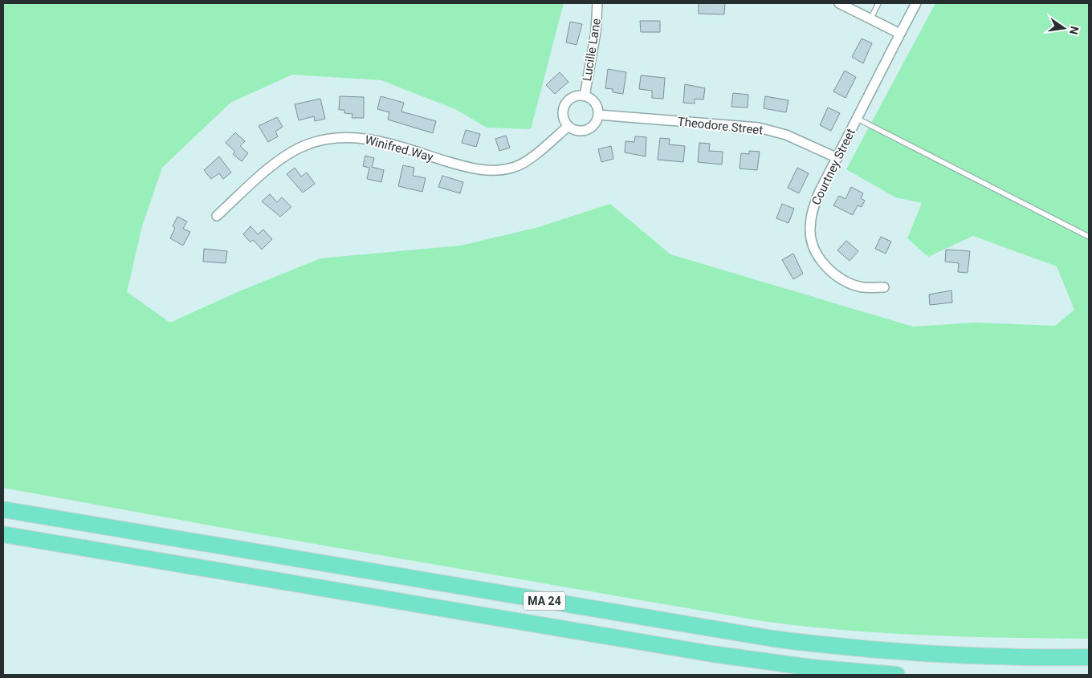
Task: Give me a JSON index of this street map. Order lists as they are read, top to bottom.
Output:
{
  "streets": {
    "highway": ["MA 24"],
    "street": [
      "Lucille Lane",
      "Theodore Street",
      "Winifred Way",
      "Courtney Street"
    ]
  },
  "crossings": [
    ["Lucille Lane", "Theodore Street"],
    ["Lucille Lane", "Winifred Way"],
    ["Theodore Street", "Winifred Way"],
    ["Theodore Street", "Courtney Street"]
  ],
  "north": "right"
}
